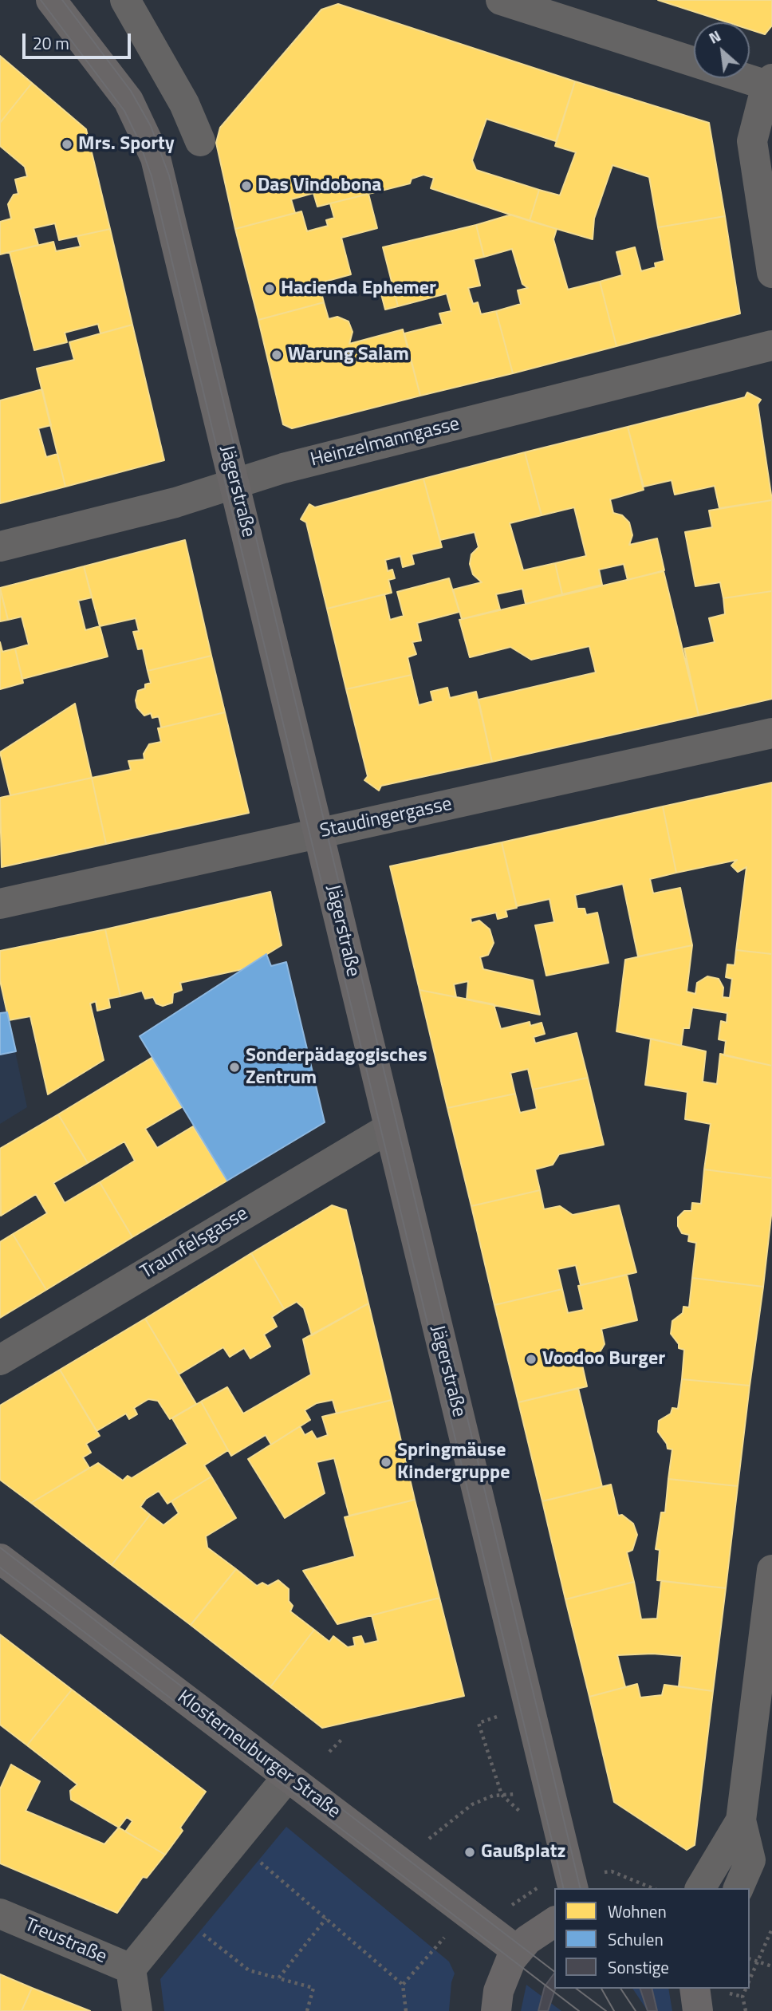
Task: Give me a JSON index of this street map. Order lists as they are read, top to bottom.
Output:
{
  "streets": {
    "main road": ["Jägerstraße", "Klosterneuburger Straße"],
    "street": [
      "Heinzelmanngasse",
      "Staudingergasse",
      "Traunfelsgasse",
      "Treustraße"
    ]
  },
  "crossings": [
    ["Heinzelmanngasse", "Jägerstraße"],
    ["Jägerstraße", "Staudingergasse"],
    ["Jägerstraße", "Traunfelsgasse"]
  ],
  "places": [
    "Mrs. Sporty",
    "Das Vindobona",
    "Hacienda Ephemer",
    "Warung Salam",
    "Sonderpädagogisches Zentrum",
    "Voodoo Burger",
    "Springmäuse Kindergruppe",
    "Gaußplatz"
  ],
  "legend": ["Wohnen", "Schulen", "Sonstige"],
  "scale_bar": "20 m",
  "north": "top left"
}
